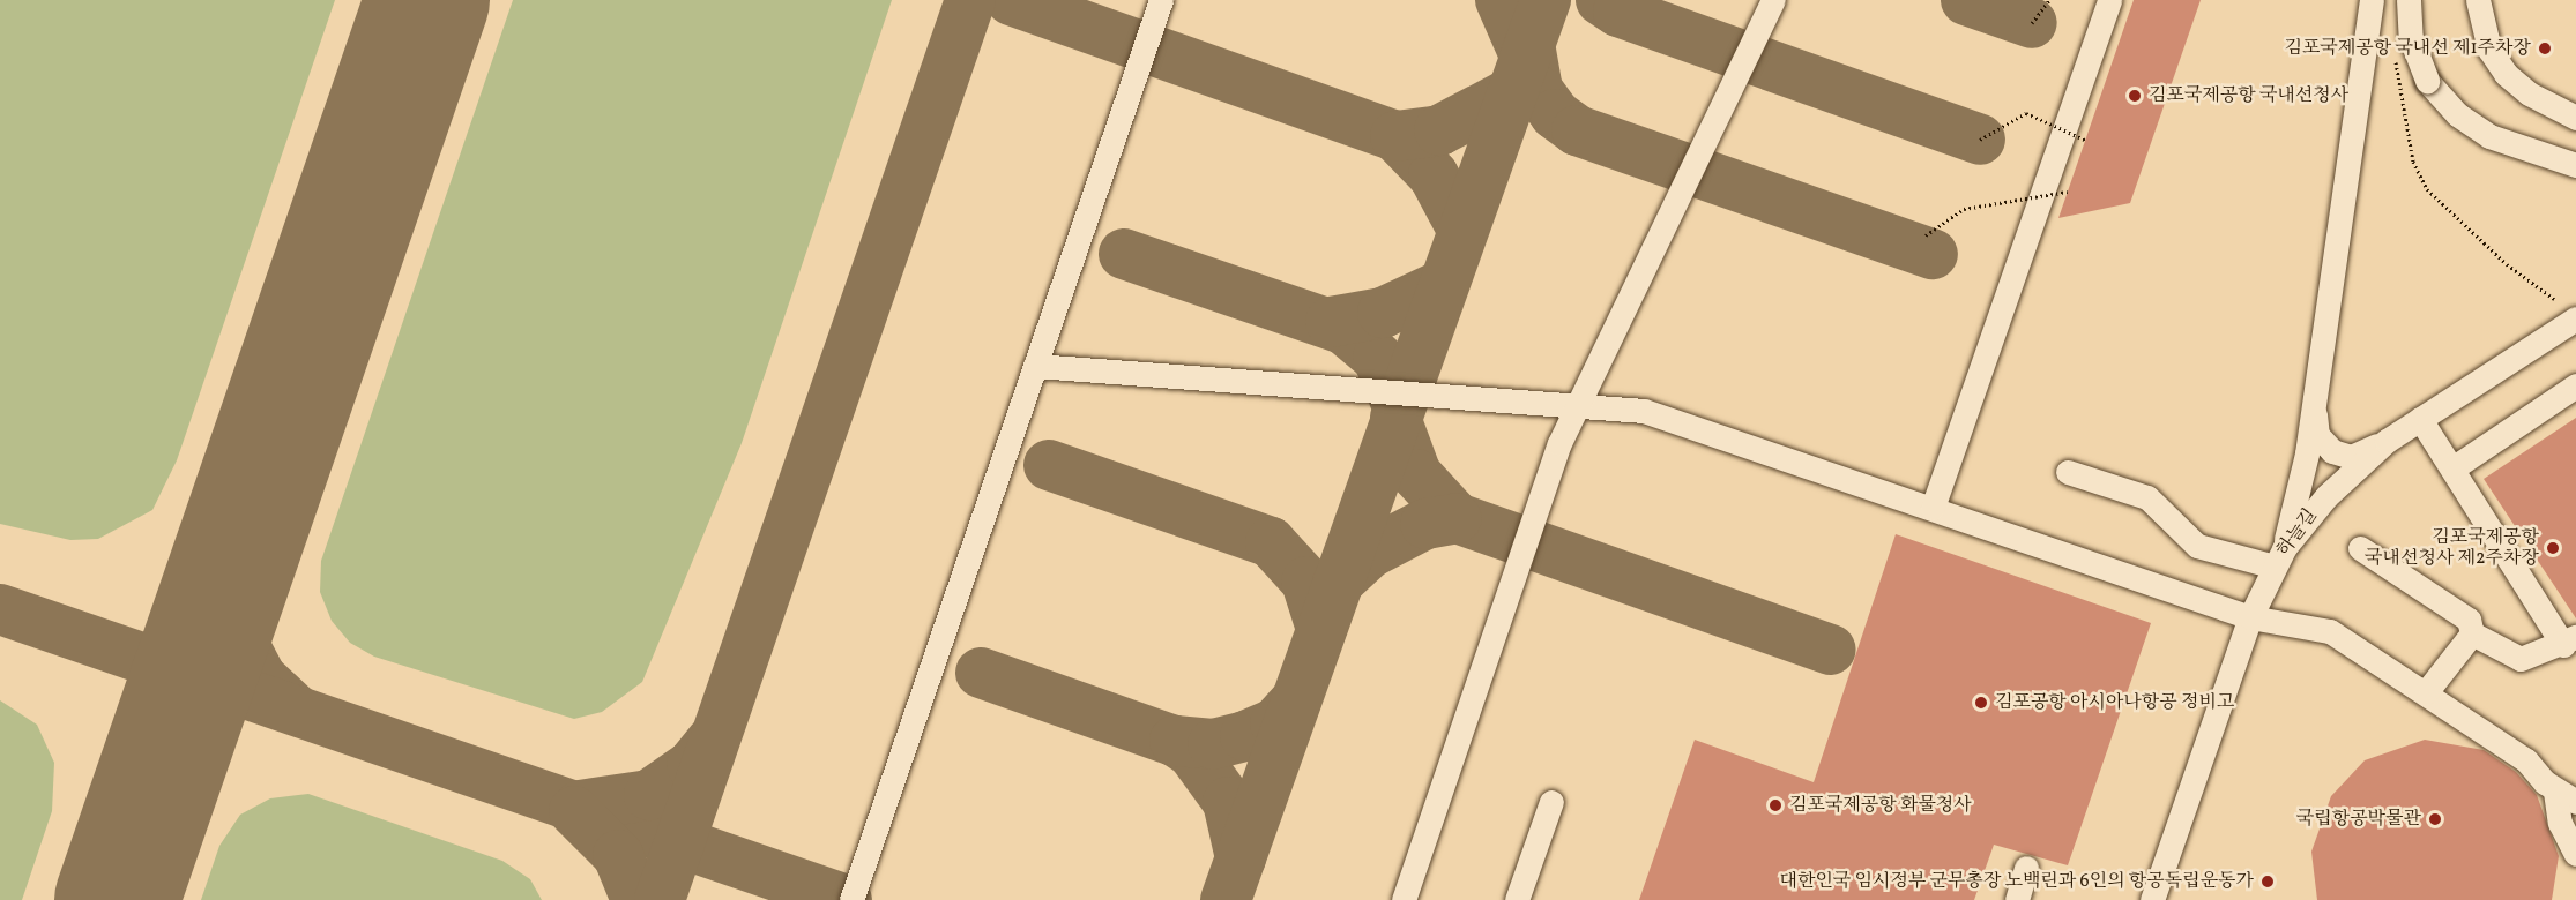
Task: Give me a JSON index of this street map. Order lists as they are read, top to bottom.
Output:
{
  "streets": {
    "lane": ["하늘길"]
  },
  "places": [
    "김포국제공항 국내선 제1주차장",
    "김포국제공항 국내선청사",
    "김포국제공항 국내선청사 제2주차장",
    "김포공항 아시아나항공 정비고",
    "김포국제공항 화물청사",
    "국립항공박물관",
    "대한인국 임시정부 군무총장 노백린과 6인의 항공독립운동가"
  ]
}
